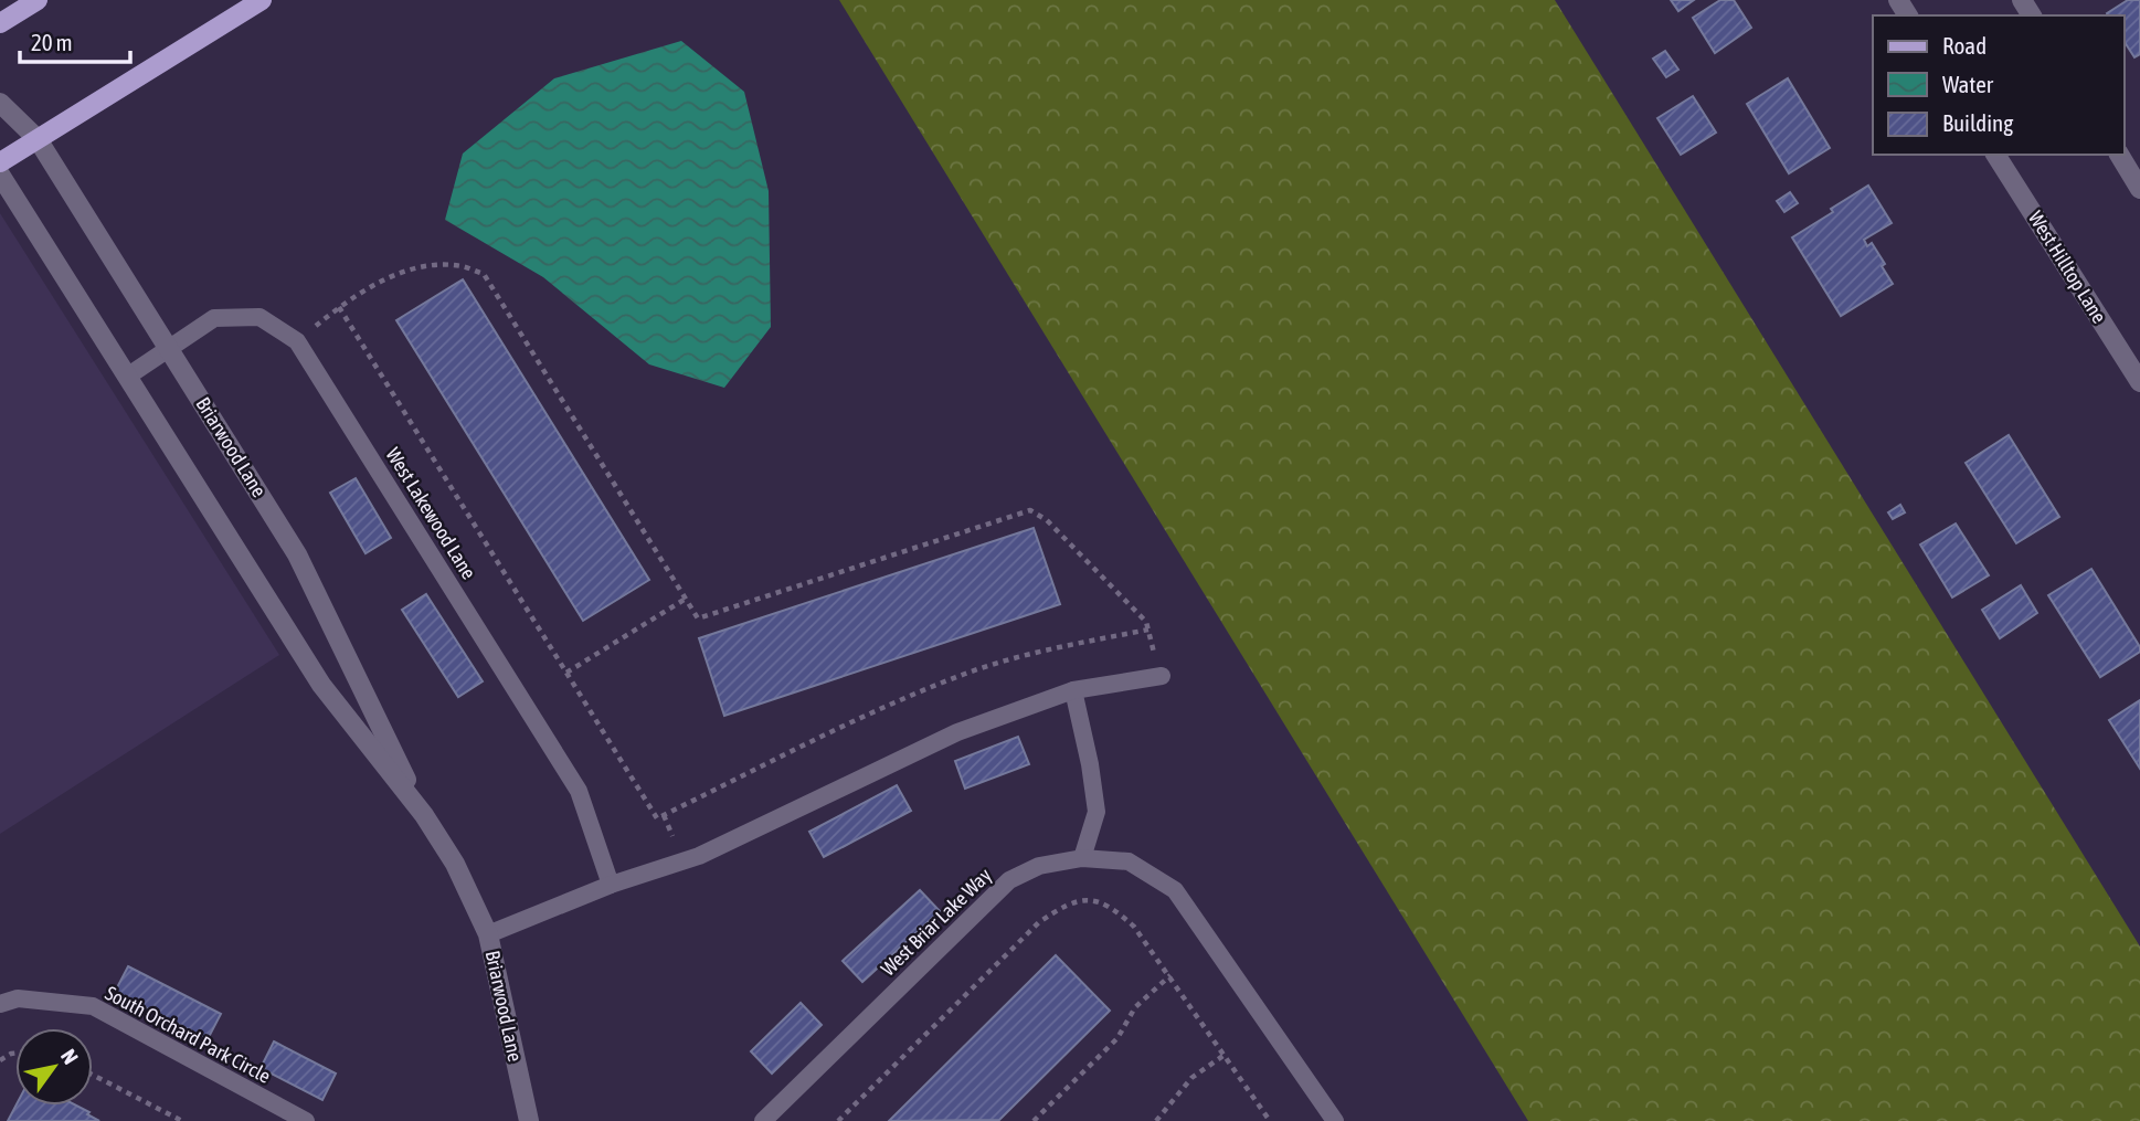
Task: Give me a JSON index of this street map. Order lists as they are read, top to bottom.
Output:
{
  "streets": {
    "street": ["West Hilltop Lane", "Briarwood Lane"],
    "lane": ["West Lakewood Lane", "West Briar Lake Way", "South Orchard Park Circle"]
  },
  "crossings": [
    ["Briarwood Lane", "West Lakewood Lane"]
  ],
  "legend": ["Road", "Water", "Building"],
  "scale_bar": "20 m",
  "north": "top right"
}
